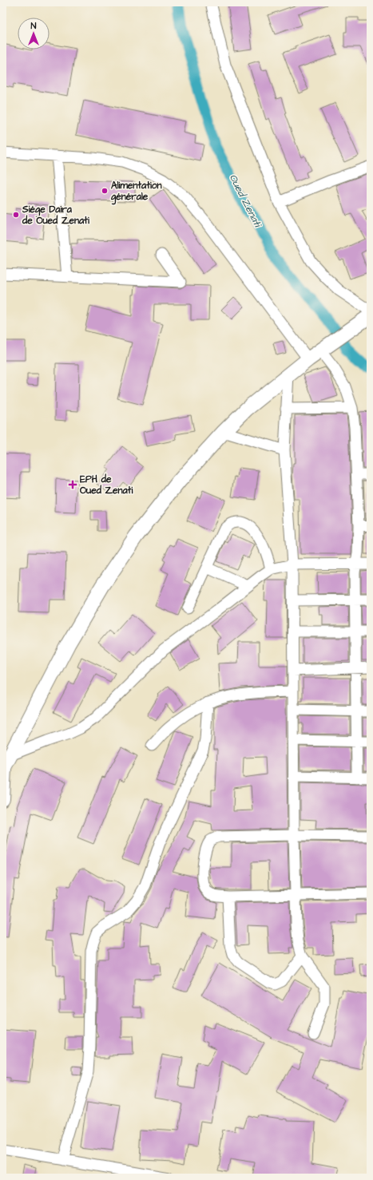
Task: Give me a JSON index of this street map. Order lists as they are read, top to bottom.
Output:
{
  "water": ["Oued Zenati"],
  "places": {
    "other": ["Alimentation générale", "Siége Daira de Oued Zenati"],
    "health": ["EPH de Oued Zenati"]
  },
  "north": "top"
}
